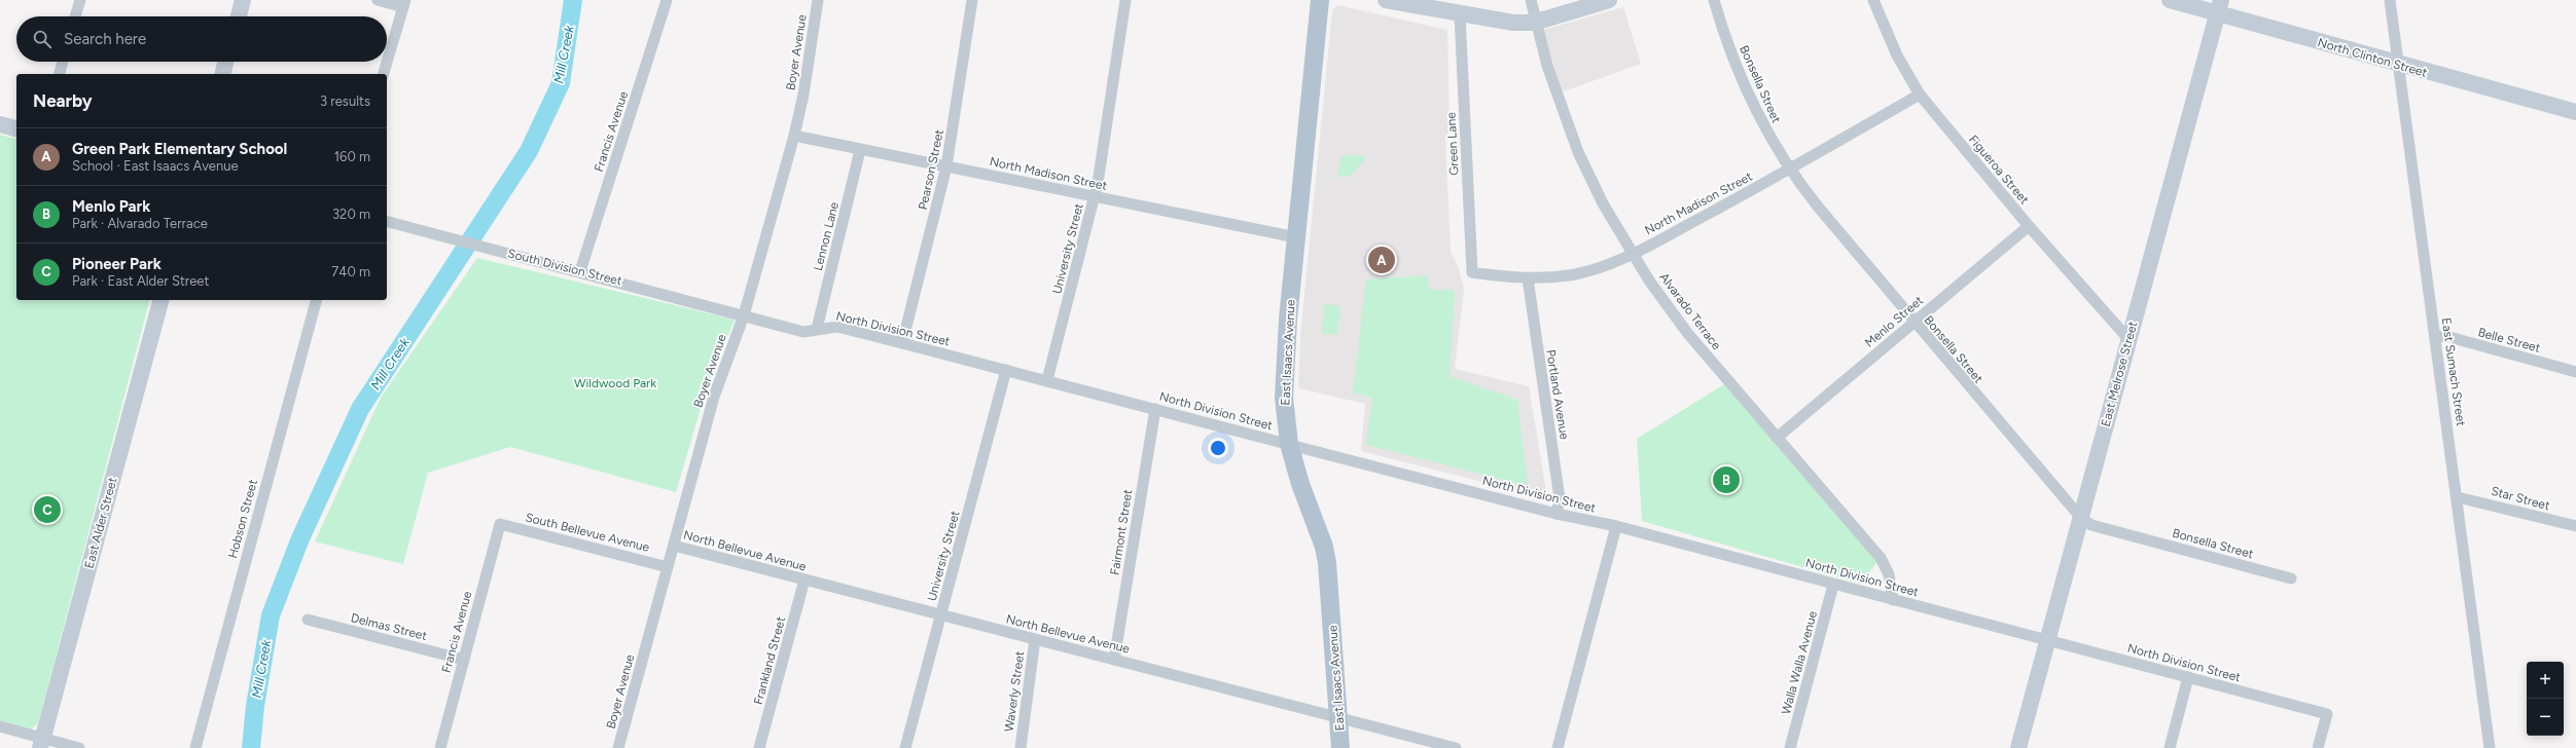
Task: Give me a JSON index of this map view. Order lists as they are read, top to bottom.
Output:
{
  "streets": {
    "main road": [
      "North Clinton Street",
      "East Isaacs Avenue",
      "East Melrose Street",
      "East Alder Street"
    ],
    "street": [
      "Boyer Avenue",
      "Bonsella Street",
      "Francis Avenue",
      "Green Lane",
      "Pearson Street",
      "Figueroa Street",
      "North Madison Street",
      "Lennon Lane",
      "University Street",
      "South Division Street",
      "Alvarado Terrace",
      "Menlo Street",
      "North Division Street",
      "Belle Street",
      "East Sumach Street",
      "Portland Avenue",
      "Star Street",
      "Hobson Street",
      "South Bellevue Avenue",
      "Fairmont Street",
      "North Bellevue Avenue",
      "Delmas Street",
      "Frankland Street",
      "Walla Walla Avenue",
      "Waverly Street"
    ]
  },
  "crossings": [
    ["Boyer Avenue", "North Madison Street"],
    ["Boyer Avenue", "South Division Street"],
    ["Boyer Avenue", "North Division Street"],
    ["Boyer Avenue", "South Bellevue Avenue"],
    ["Boyer Avenue", "North Bellevue Avenue"],
    ["North Clinton Street", "East Sumach Street"],
    ["North Clinton Street", "East Melrose Street"],
    ["Bonsella Street", "North Madison Street"],
    ["Bonsella Street", "Menlo Street"],
    ["Bonsella Street", "East Melrose Street"],
    ["Francis Avenue", "South Division Street"],
    ["Francis Avenue", "South Bellevue Avenue"],
    ["Francis Avenue", "Delmas Street"],
    ["Green Lane", "North Madison Street"],
    ["Pearson Street", "North Madison Street"],
    ["Pearson Street", "North Division Street"],
    ["Figueroa Street", "North Madison Street"],
    ["Figueroa Street", "Menlo Street"],
    ["Figueroa Street", "East Melrose Street"],
    ["North Madison Street", "Lennon Lane"],
    ["North Madison Street", "University Street"],
    ["North Madison Street", "Alvarado Terrace"],
    ["North Madison Street", "East Isaacs Avenue"],
    ["North Madison Street", "Portland Avenue"],
    ["Lennon Lane", "North Division Street"],
    ["University Street", "North Division Street"],
    ["University Street", "North Bellevue Avenue"],
    ["South Division Street", "North Division Street"],
    ["Alvarado Terrace", "Menlo Street"],
    ["Alvarado Terrace", "North Division Street"],
    ["North Division Street", "East Isaacs Avenue"],
    ["North Division Street", "East Melrose Street"],
    ["North Division Street", "Portland Avenue"],
    ["North Division Street", "Fairmont Street"],
    ["North Division Street", "Walla Walla Avenue"],
    ["Belle Street", "East Sumach Street"],
    ["East Isaacs Avenue", "North Bellevue Avenue"],
    ["East Sumach Street", "Star Street"],
    ["Fairmont Street", "North Bellevue Avenue"],
    ["North Bellevue Avenue", "Frankland Street"],
    ["North Bellevue Avenue", "Waverly Street"]
  ],
  "water": ["Mill Creek"],
  "parks": ["Wildwood Park"],
  "page": {
    "search": "Search here",
    "heading": ["Nearby", "3 results"],
    "list": [
      {
        "mark": "A",
        "name": "Green Park Elementary School",
        "note": "School · East Isaacs Avenue",
        "value": "160 m"
      },
      {
        "mark": "B",
        "name": "Menlo Park",
        "note": "Park · Alvarado Terrace",
        "value": "320 m"
      },
      {
        "mark": "C",
        "name": "Pioneer Park",
        "note": "Park · East Alder Street",
        "value": "740 m"
      }
    ],
    "pins": ["A", "B", "C"],
    "map_buttons": ["+", "−"]
  }
}
